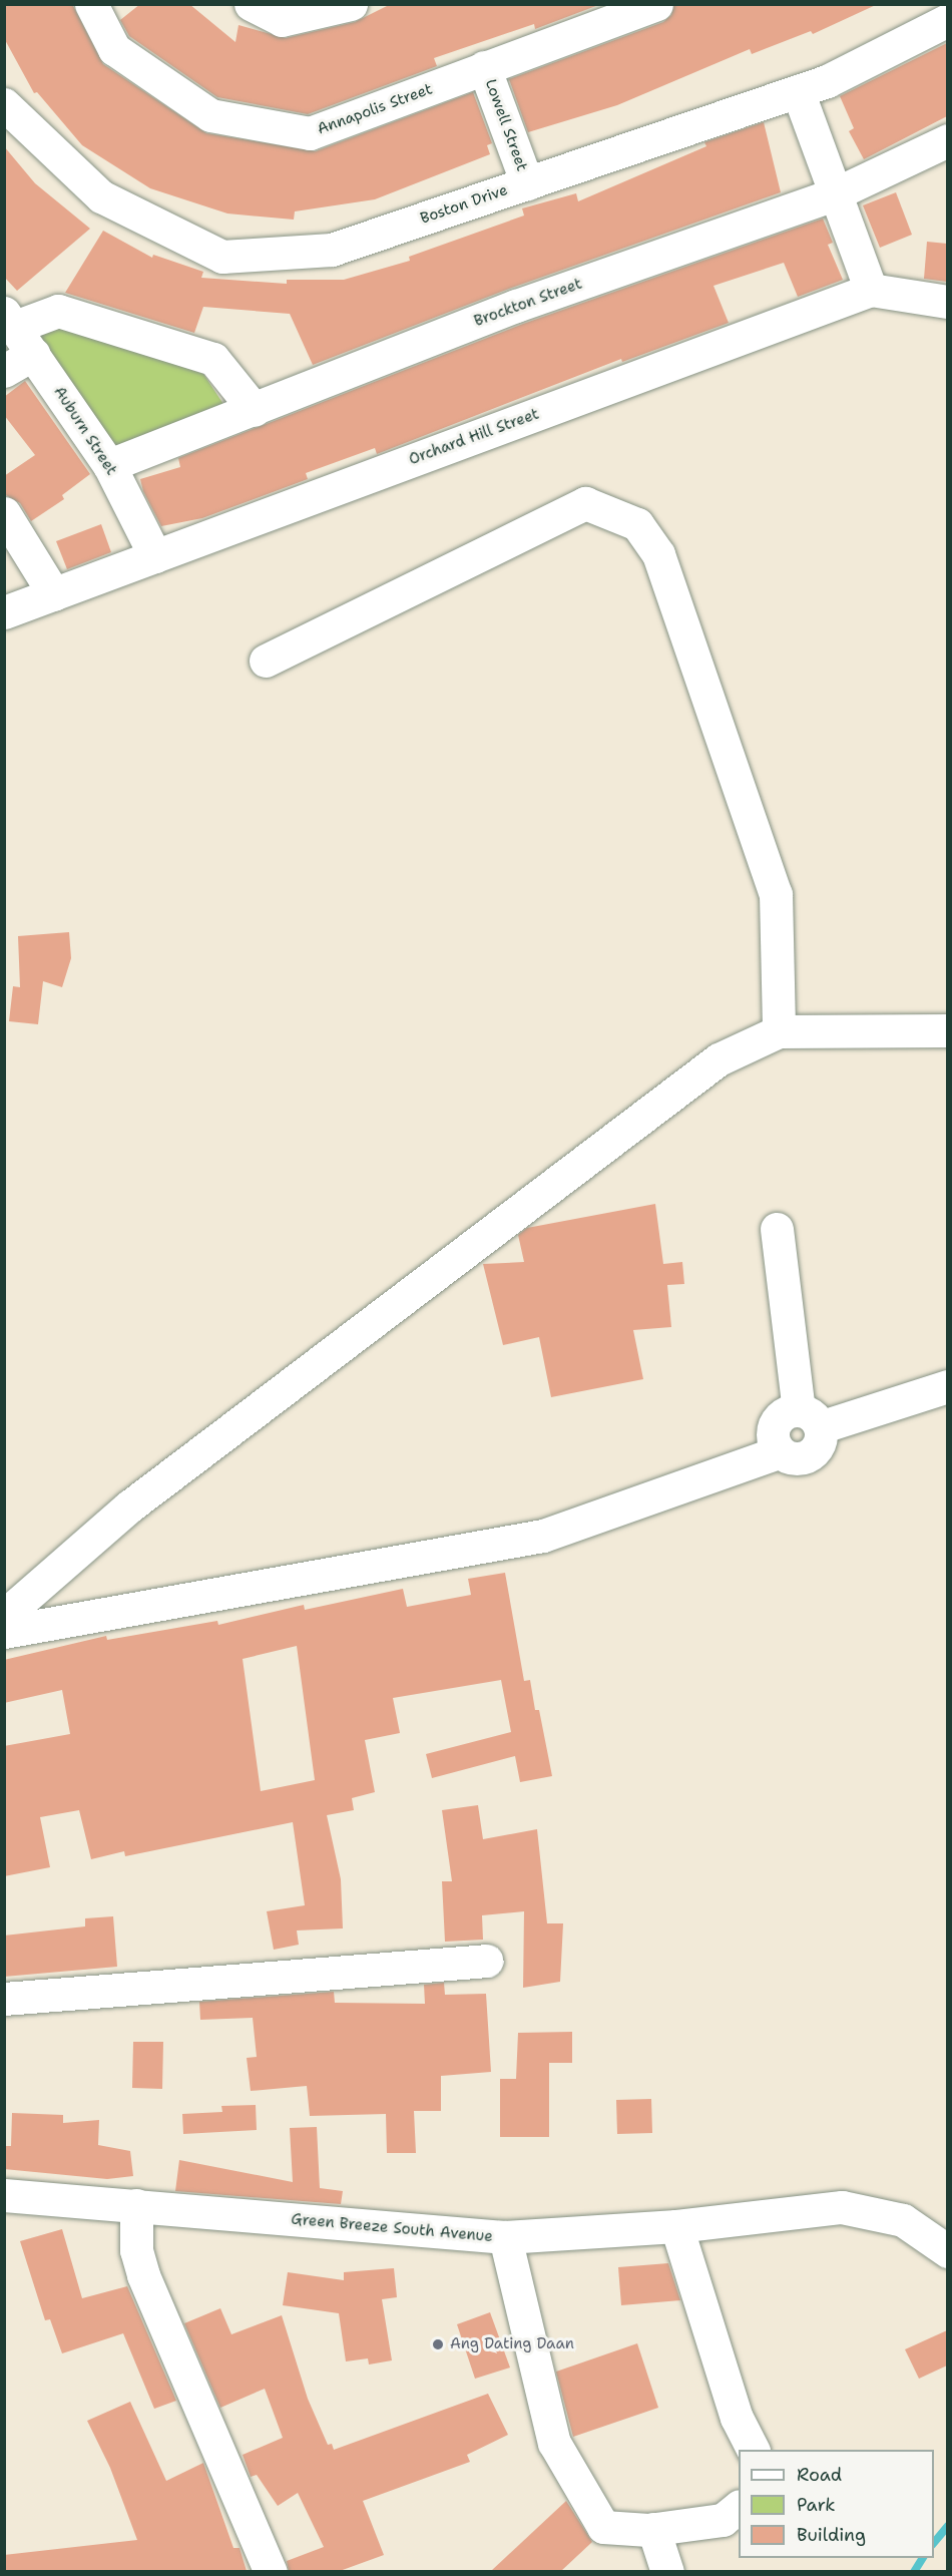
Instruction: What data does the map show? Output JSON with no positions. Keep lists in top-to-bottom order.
{
  "streets": {
    "street": [
      "Annapolis Street",
      "Lowell Street",
      "Boston Drive",
      "Brockton Street",
      "Auburn Street",
      "Orchard Hill Street",
      "Green Breeze South Avenue"
    ]
  },
  "crossings": [
    ["Annapolis Street", "Lowell Street"],
    ["Lowell Street", "Boston Drive"],
    ["Brockton Street", "Auburn Street"],
    ["Auburn Street", "Orchard Hill Street"]
  ],
  "places": ["Ang Dating Daan"],
  "legend": ["Road", "Park", "Building"]
}
